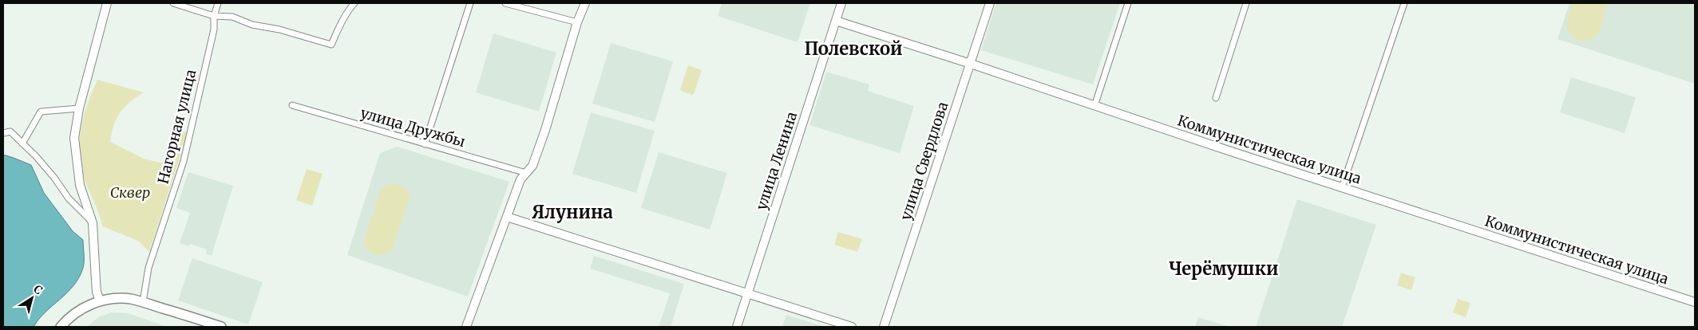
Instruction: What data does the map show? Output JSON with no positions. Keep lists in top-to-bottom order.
{
  "streets": {
    "street": [
      "Нагорная улица",
      "улица Дружбы",
      "Коммунистическая улица",
      "улица Ленина",
      "улица Свердлова"
    ]
  },
  "crossings": [
    ["Коммунистическая улица", "улица Ленина"],
    ["Коммунистическая улица", "улица Свердлова"]
  ],
  "districts": ["Полевской", "Ялунина", "Черёмушки"],
  "parks": ["Сквер"],
  "north": "top right"
}
